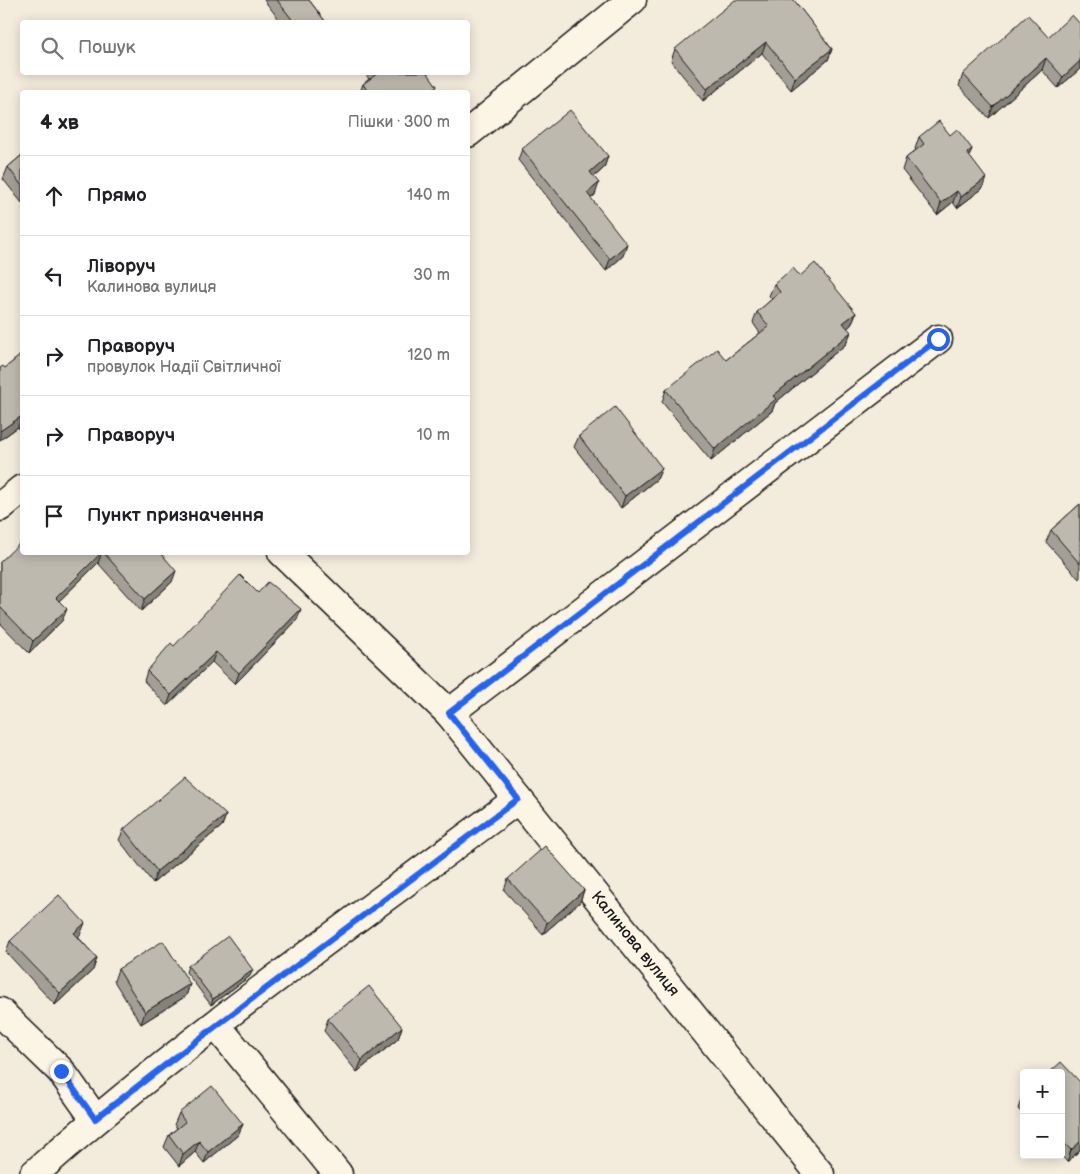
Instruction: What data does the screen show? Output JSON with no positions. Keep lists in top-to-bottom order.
{
  "streets": {
    "street": ["Калинова вулиця"]
  },
  "page": {
    "search": "Пошук",
    "heading": ["4 хв", "Пішки · 300 m"],
    "list": [
      ["Прямо", "140 m"],
      ["Ліворуч", "Калинова вулиця", "30 m"],
      ["Праворуч", "провулок Надії Світличної", "120 m"],
      ["Праворуч", "10 m"],
      "Пункт призначення"
    ],
    "map_buttons": ["+", "−"]
  }
}
